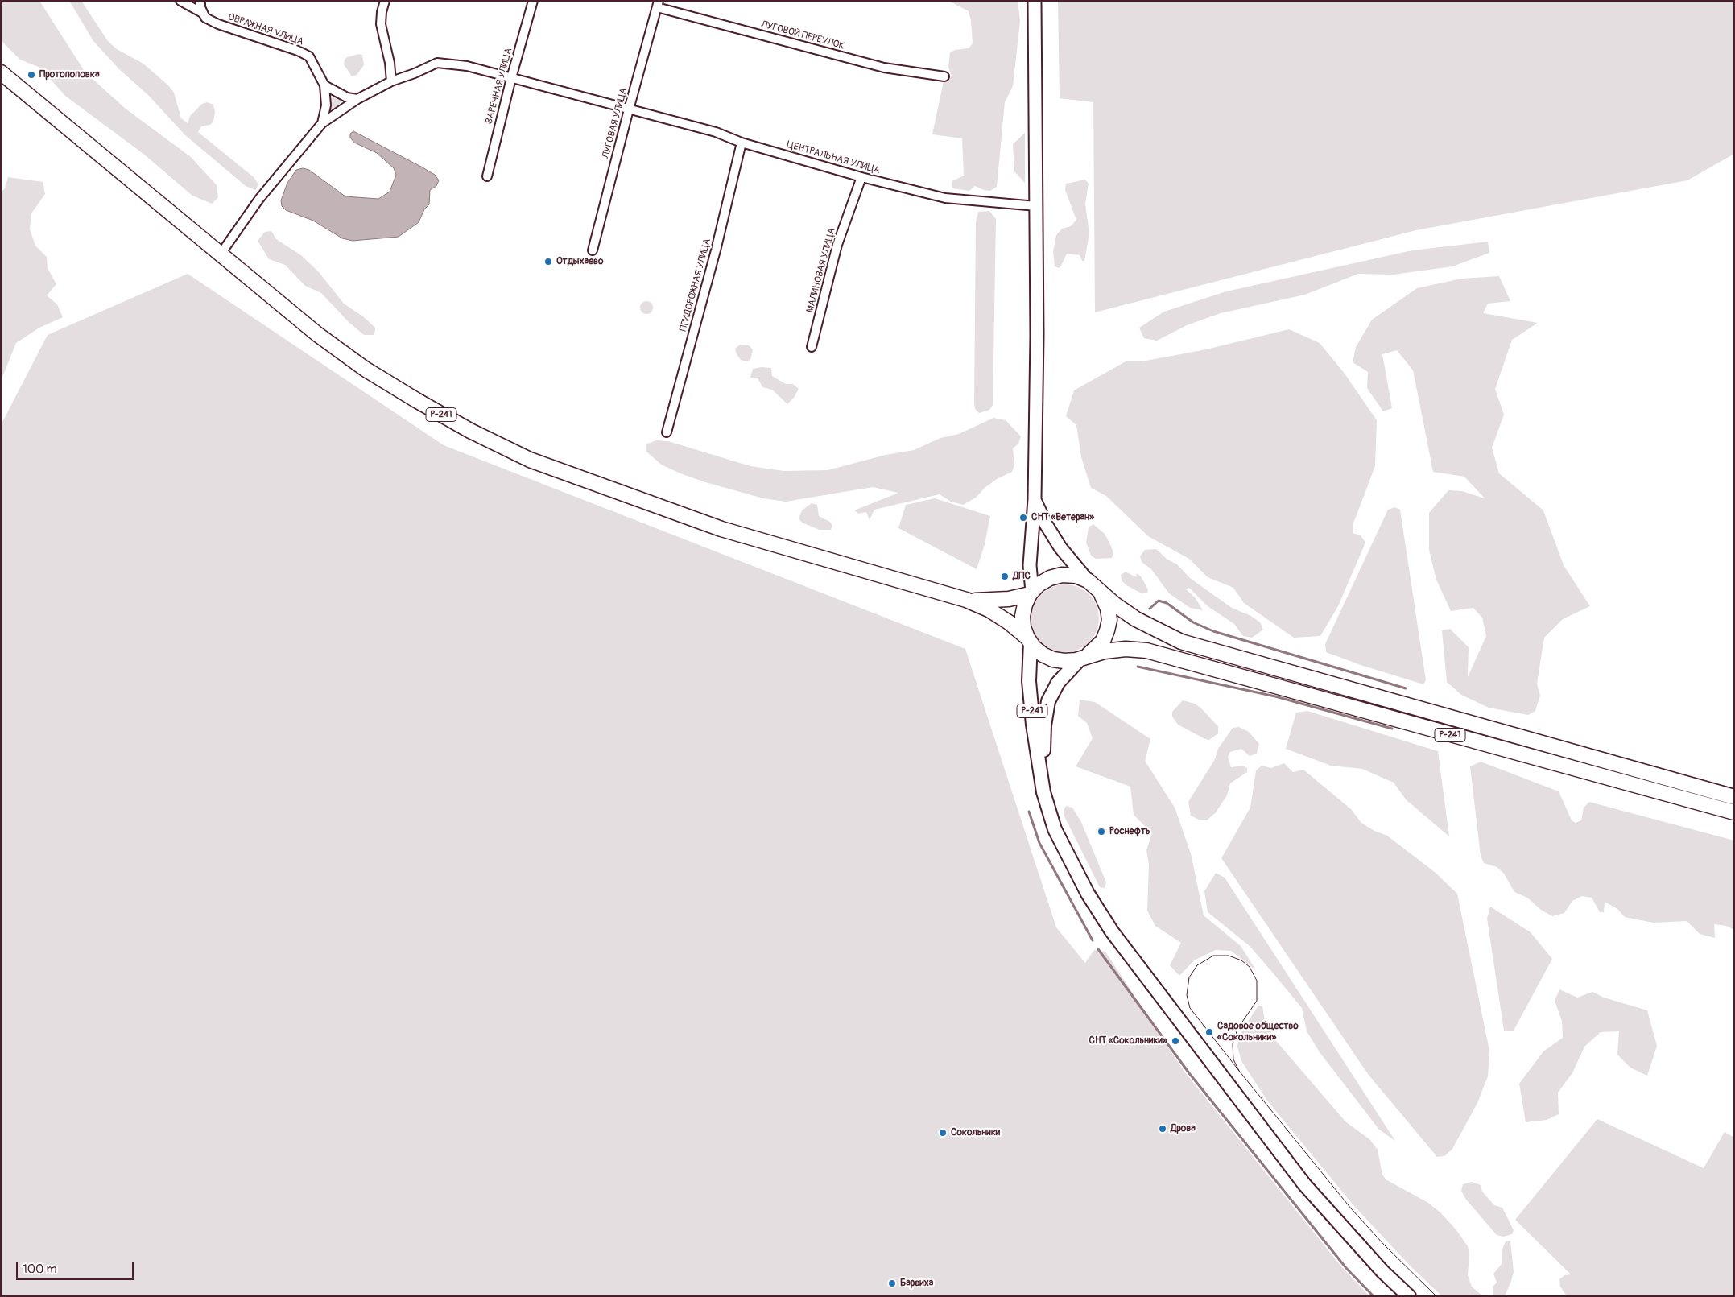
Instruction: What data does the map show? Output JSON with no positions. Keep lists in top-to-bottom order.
{
  "streets": {
    "highway": ["Р-241"],
    "street": [
      "ОВРАЖНАЯ УЛИЦА",
      "ЛУГОВОЙ ПЕРЕУЛОК",
      "ЗАРЕЧНАЯ УЛИЦА",
      "ЛУГОВАЯ УЛИЦА",
      "ЦЕНТРАЛЬНАЯ УЛИЦА",
      "МАЛИНОВАЯ УЛИЦА",
      "ПРИДОРОЖНАЯ УЛИЦА"
    ]
  },
  "crossings": [
    ["ОВРАЖНАЯ УЛИЦА", "ЦЕНТРАЛЬНАЯ УЛИЦА"],
    ["ЛУГОВОЙ ПЕРЕУЛОК", "ЛУГОВАЯ УЛИЦА"],
    ["ЗАРЕЧНАЯ УЛИЦА", "ЦЕНТРАЛЬНАЯ УЛИЦА"],
    ["ЛУГОВАЯ УЛИЦА", "ЦЕНТРАЛЬНАЯ УЛИЦА"],
    ["ЦЕНТРАЛЬНАЯ УЛИЦА", "МАЛИНОВАЯ УЛИЦА"],
    ["ЦЕНТРАЛЬНАЯ УЛИЦА", "ПРИДОРОЖНАЯ УЛИЦА"]
  ],
  "places": [
    "Протопоповка",
    "Отдыхаево",
    "СНТ «Ветеран»",
    "ДПС",
    "Роснефть",
    "Садовое общество «Сокольники»",
    "СНТ «Сокольники»",
    "Дрова",
    "Сокольники",
    "Барвиха"
  ],
  "scale_bar": "100 m"
}
